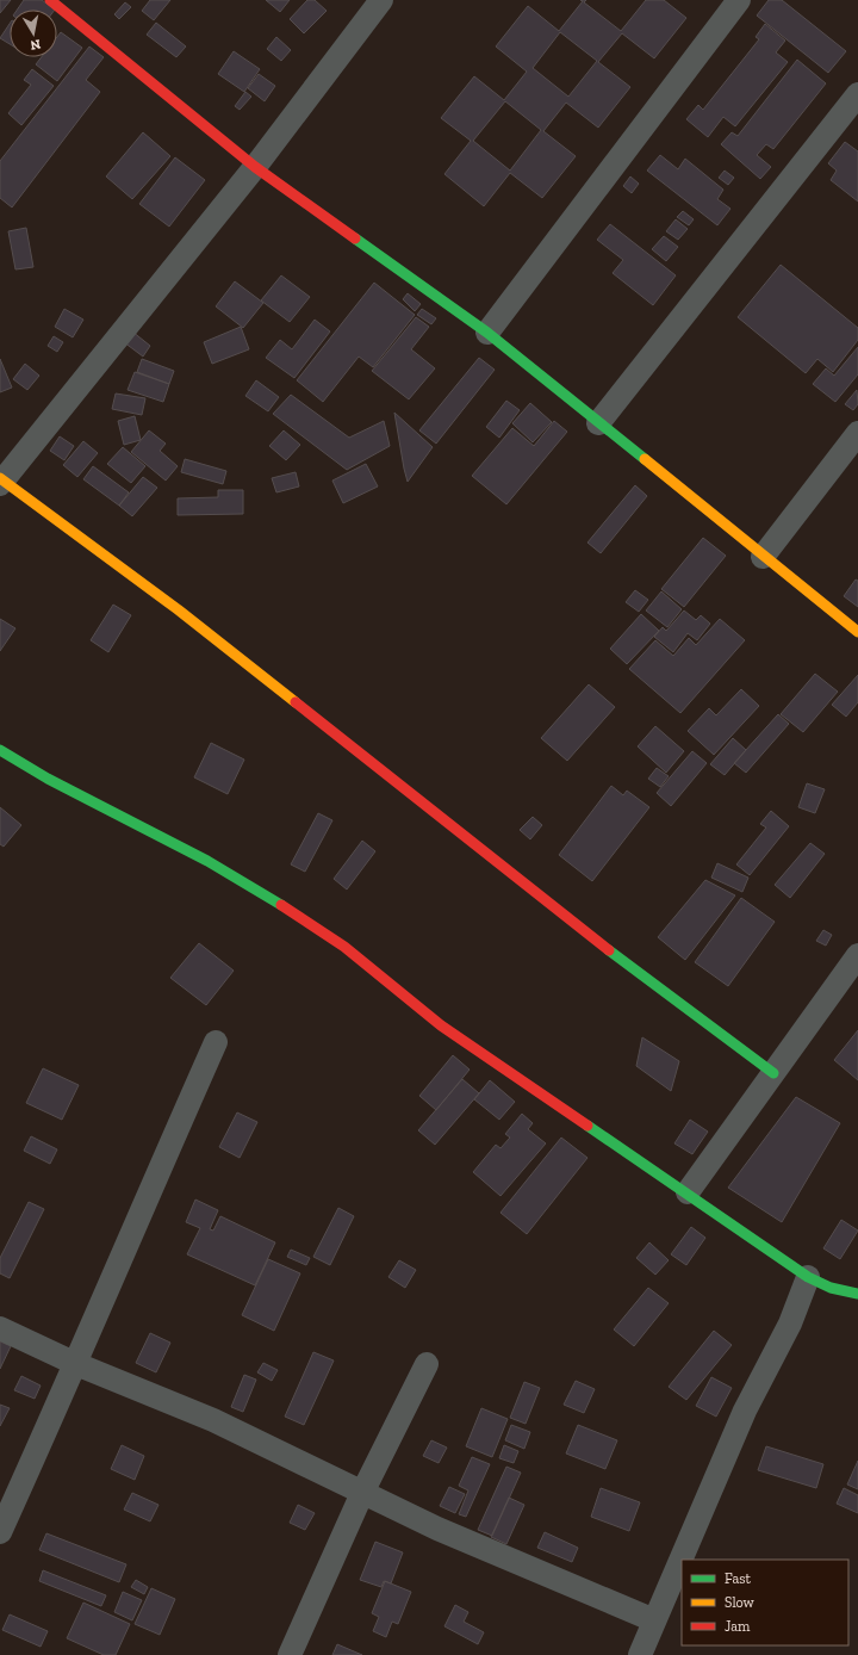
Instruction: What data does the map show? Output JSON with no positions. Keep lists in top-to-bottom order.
{
  "legend": ["Fast", "Slow", "Jam"],
  "north": "bottom"
}
